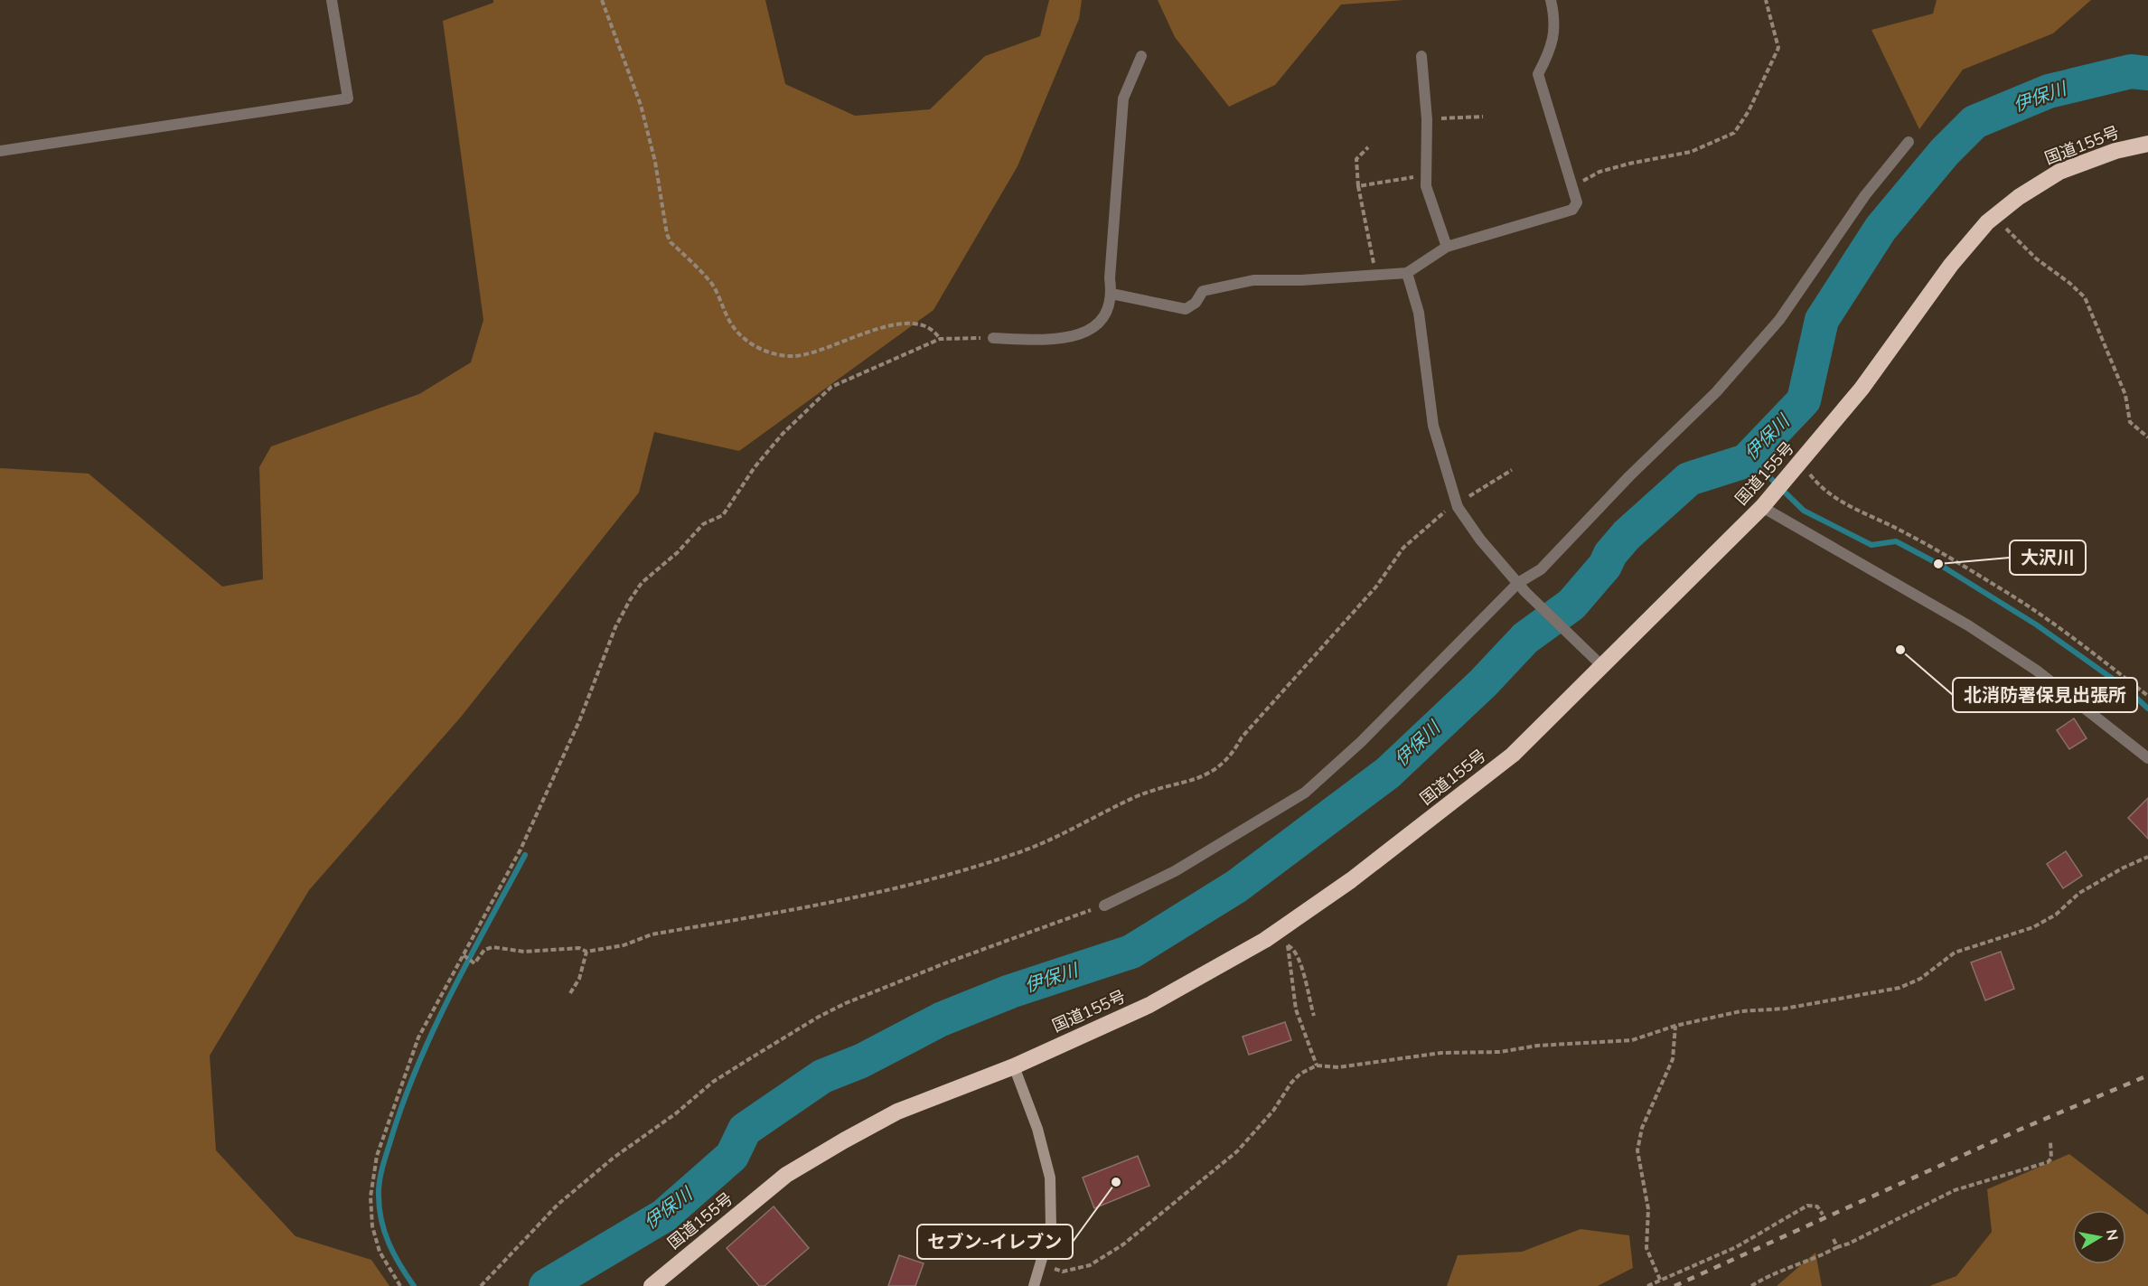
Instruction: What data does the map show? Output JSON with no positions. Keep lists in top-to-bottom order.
{
  "streets": {
    "highway": ["国道155号"]
  },
  "water": ["伊保川"],
  "places": ["大沢川", "北消防署保見出張所", "セブン-イレブン"],
  "north": "right"
}
